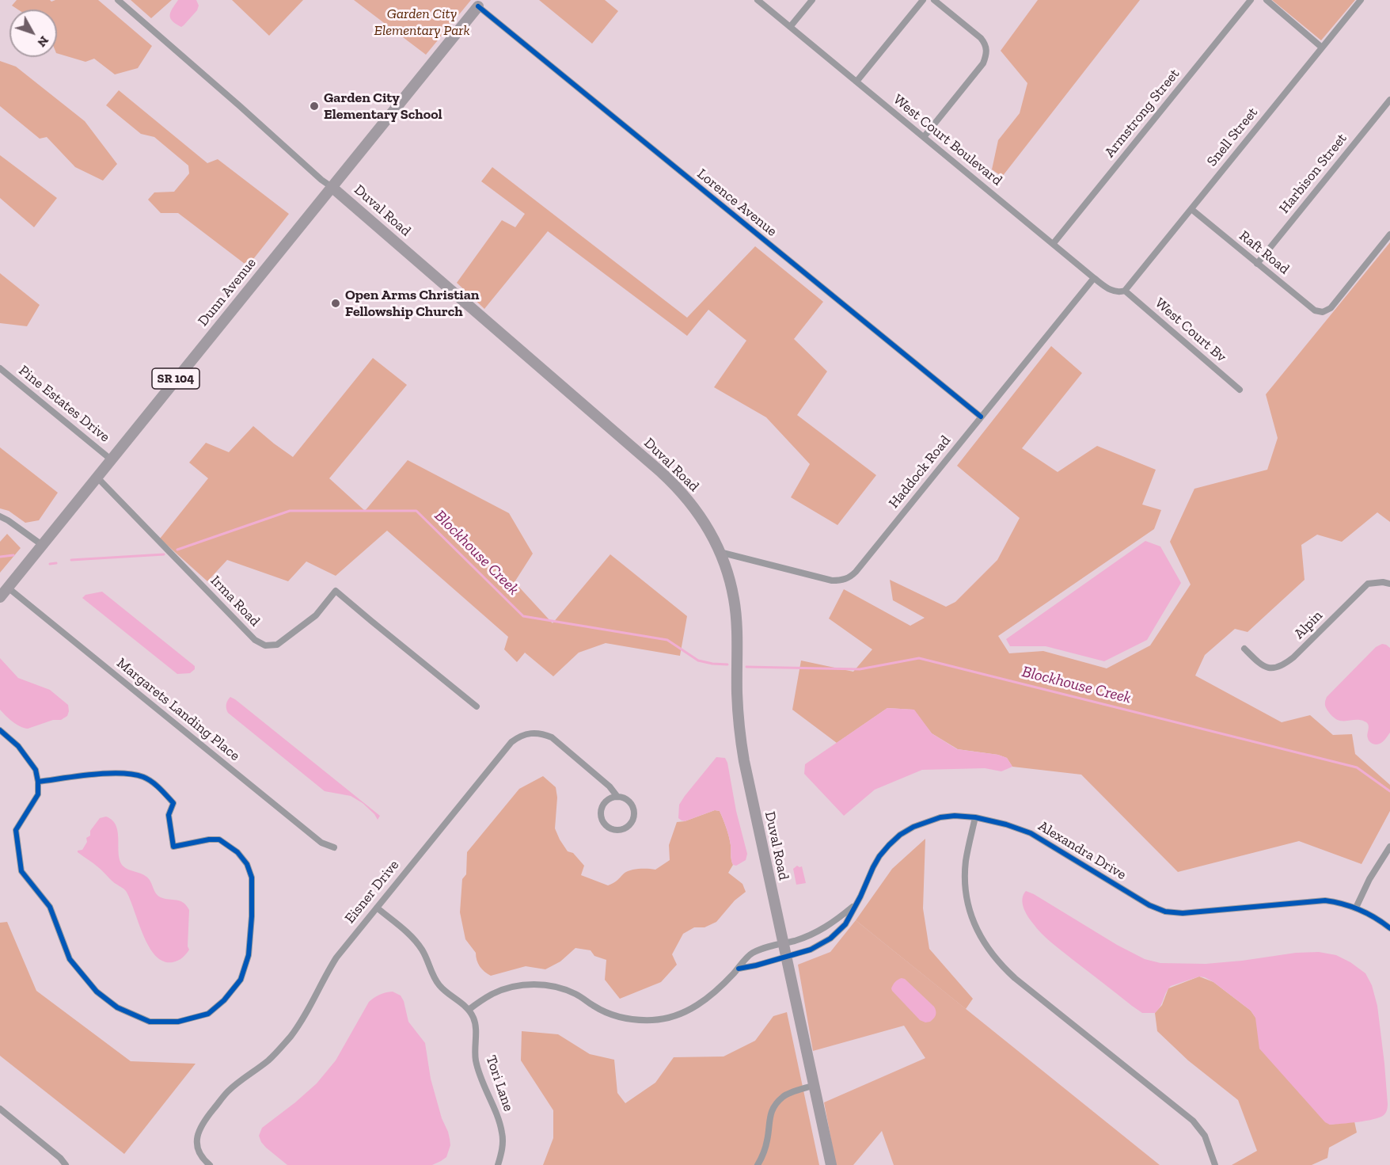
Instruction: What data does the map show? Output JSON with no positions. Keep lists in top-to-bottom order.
{
  "streets": {
    "main road": ["Duval Road", "Dunn Avenue", "SR 104"],
    "street": [
      "Armstrong Street",
      "Snell Street",
      "West Court Boulevard",
      "Harbison Street",
      "Lorence Avenue",
      "Raft Road",
      "West Court Bv",
      "Pine Estates Drive",
      "Haddock Road",
      "Irma Road",
      "Alpin",
      "Margarets Landing Place",
      "Alexandra Drive",
      "Eisner Drive",
      "Tori Lane"
    ]
  },
  "crossings": [
    ["Armstrong Street", "West Court Boulevard"],
    ["Snell Street", "West Court Boulevard"],
    ["Snell Street", "Raft Road"],
    ["Snell Street", "West Court Bv"],
    ["West Court Boulevard", "West Court Bv"],
    ["West Court Boulevard", "Haddock Road"],
    ["Harbison Street", "Raft Road"],
    ["Lorence Avenue", "Dunn Avenue"],
    ["Lorence Avenue", "Haddock Road"],
    ["Duval Road", "Dunn Avenue"],
    ["Duval Road", "Haddock Road"],
    ["Duval Road", "Alexandra Drive"],
    ["Dunn Avenue", "Pine Estates Drive"],
    ["Dunn Avenue", "Irma Road"],
    ["Dunn Avenue", "Margarets Landing Place"],
    ["Alexandra Drive", "Tori Lane"]
  ],
  "water": ["Blockhouse Creek"],
  "parks": ["Garden City Elementary Park"],
  "places": ["Garden City Elementary School", "Open Arms Christian Fellowship Church"],
  "north": "bottom right"
}
